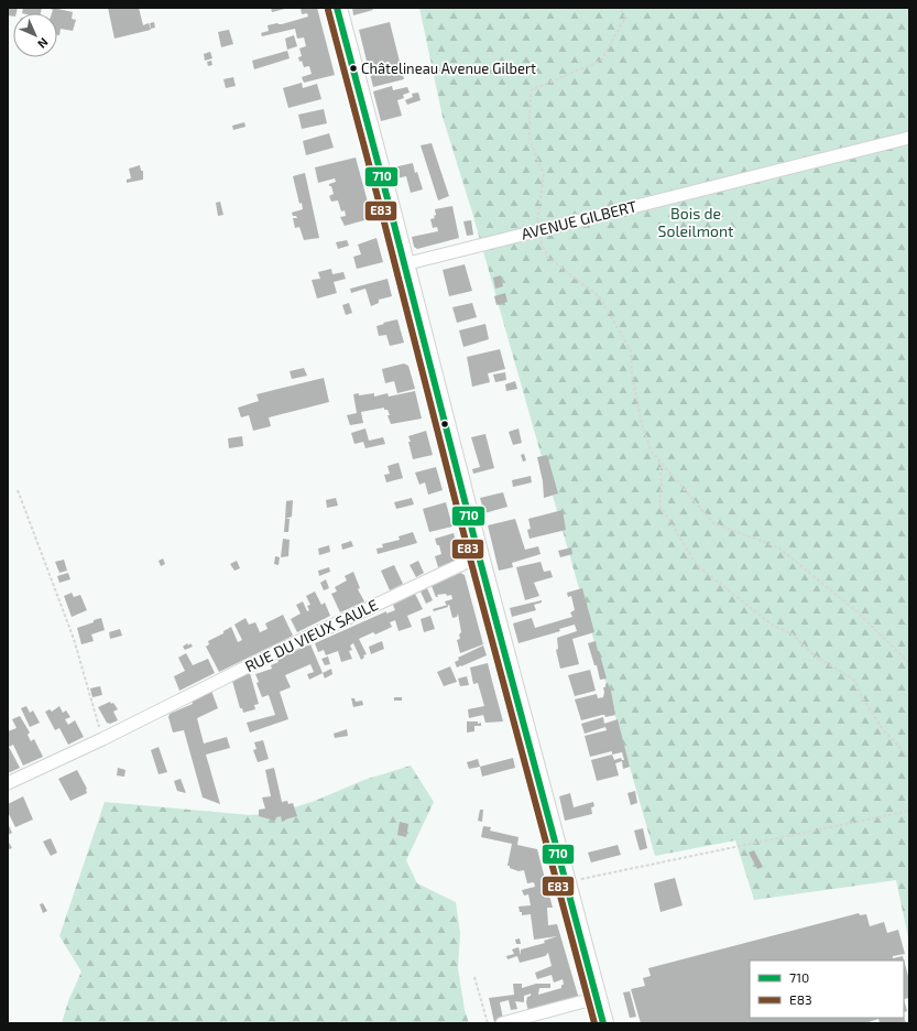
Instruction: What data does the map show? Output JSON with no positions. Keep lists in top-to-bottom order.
{
  "streets": {
    "street": ["AVENUE GILBERT", "RUE DU VIEUX SAULE"]
  },
  "parks": ["Bois de Soleilmont"],
  "places": ["Châtelineau Avenue Gilbert"],
  "lines": ["transit line 710", "transit line E83"],
  "legend": ["710", "E83"],
  "north": "bottom right"
}
